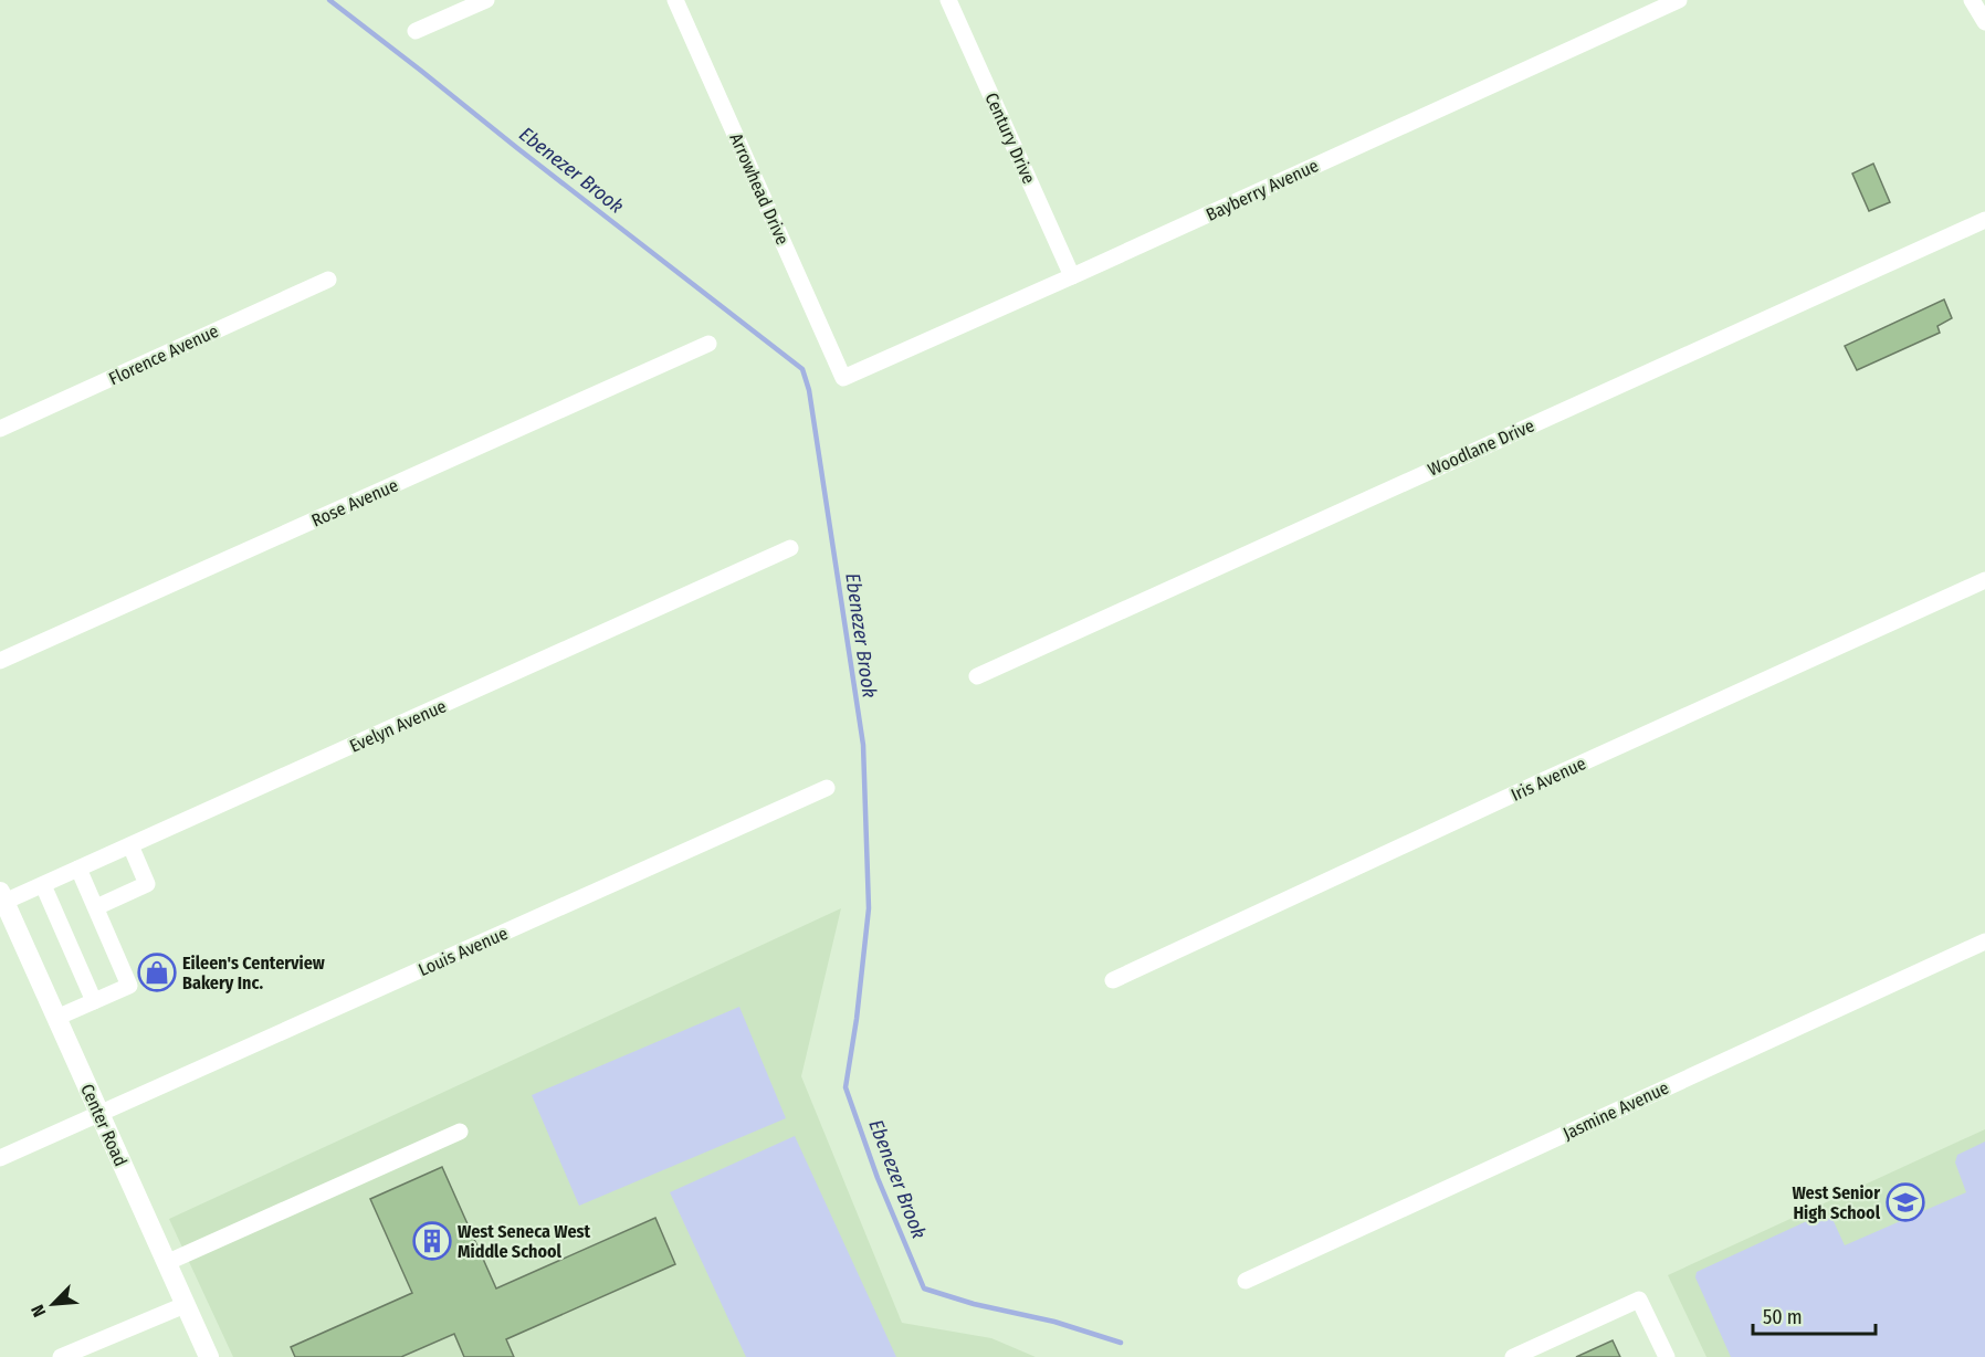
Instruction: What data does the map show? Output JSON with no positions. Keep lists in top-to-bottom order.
{
  "streets": {
    "main road": ["Center Road"],
    "street": [
      "Century Drive",
      "Arrowhead Drive",
      "Bayberry Avenue",
      "Florence Avenue",
      "Woodlane Drive",
      "Rose Avenue",
      "Evelyn Avenue",
      "Iris Avenue",
      "Louis Avenue",
      "Jasmine Avenue"
    ]
  },
  "crossings": [
    ["Century Drive", "Bayberry Avenue"],
    ["Arrowhead Drive", "Bayberry Avenue"],
    ["Evelyn Avenue", "Center Road"],
    ["Louis Avenue", "Center Road"]
  ],
  "water": ["Ebenezer Brook"],
  "places": {
    "shop": ["Eileen's Centerview Bakery Inc."],
    "school or university": ["West Senior High School"],
    "building": ["West Seneca West Middle School"]
  },
  "scale_bar": "50 m",
  "north": "bottom left"
}
